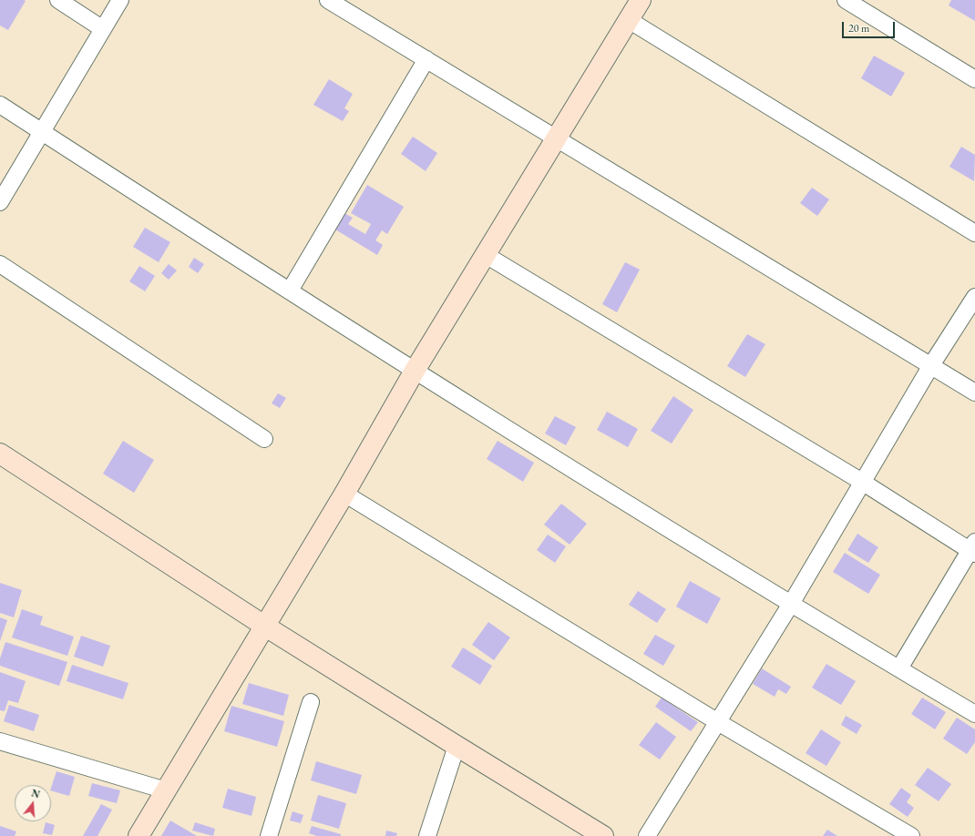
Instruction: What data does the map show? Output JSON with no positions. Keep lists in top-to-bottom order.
{
  "scale_bar": "20 m",
  "north": "top"
}
